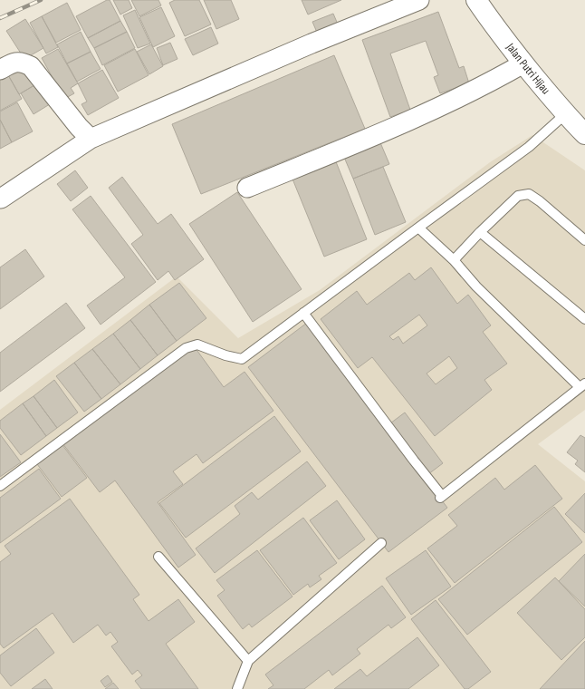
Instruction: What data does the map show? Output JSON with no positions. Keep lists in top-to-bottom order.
{
  "streets": {
    "main road": ["Jalan Putri Hijau"]
  }
}
